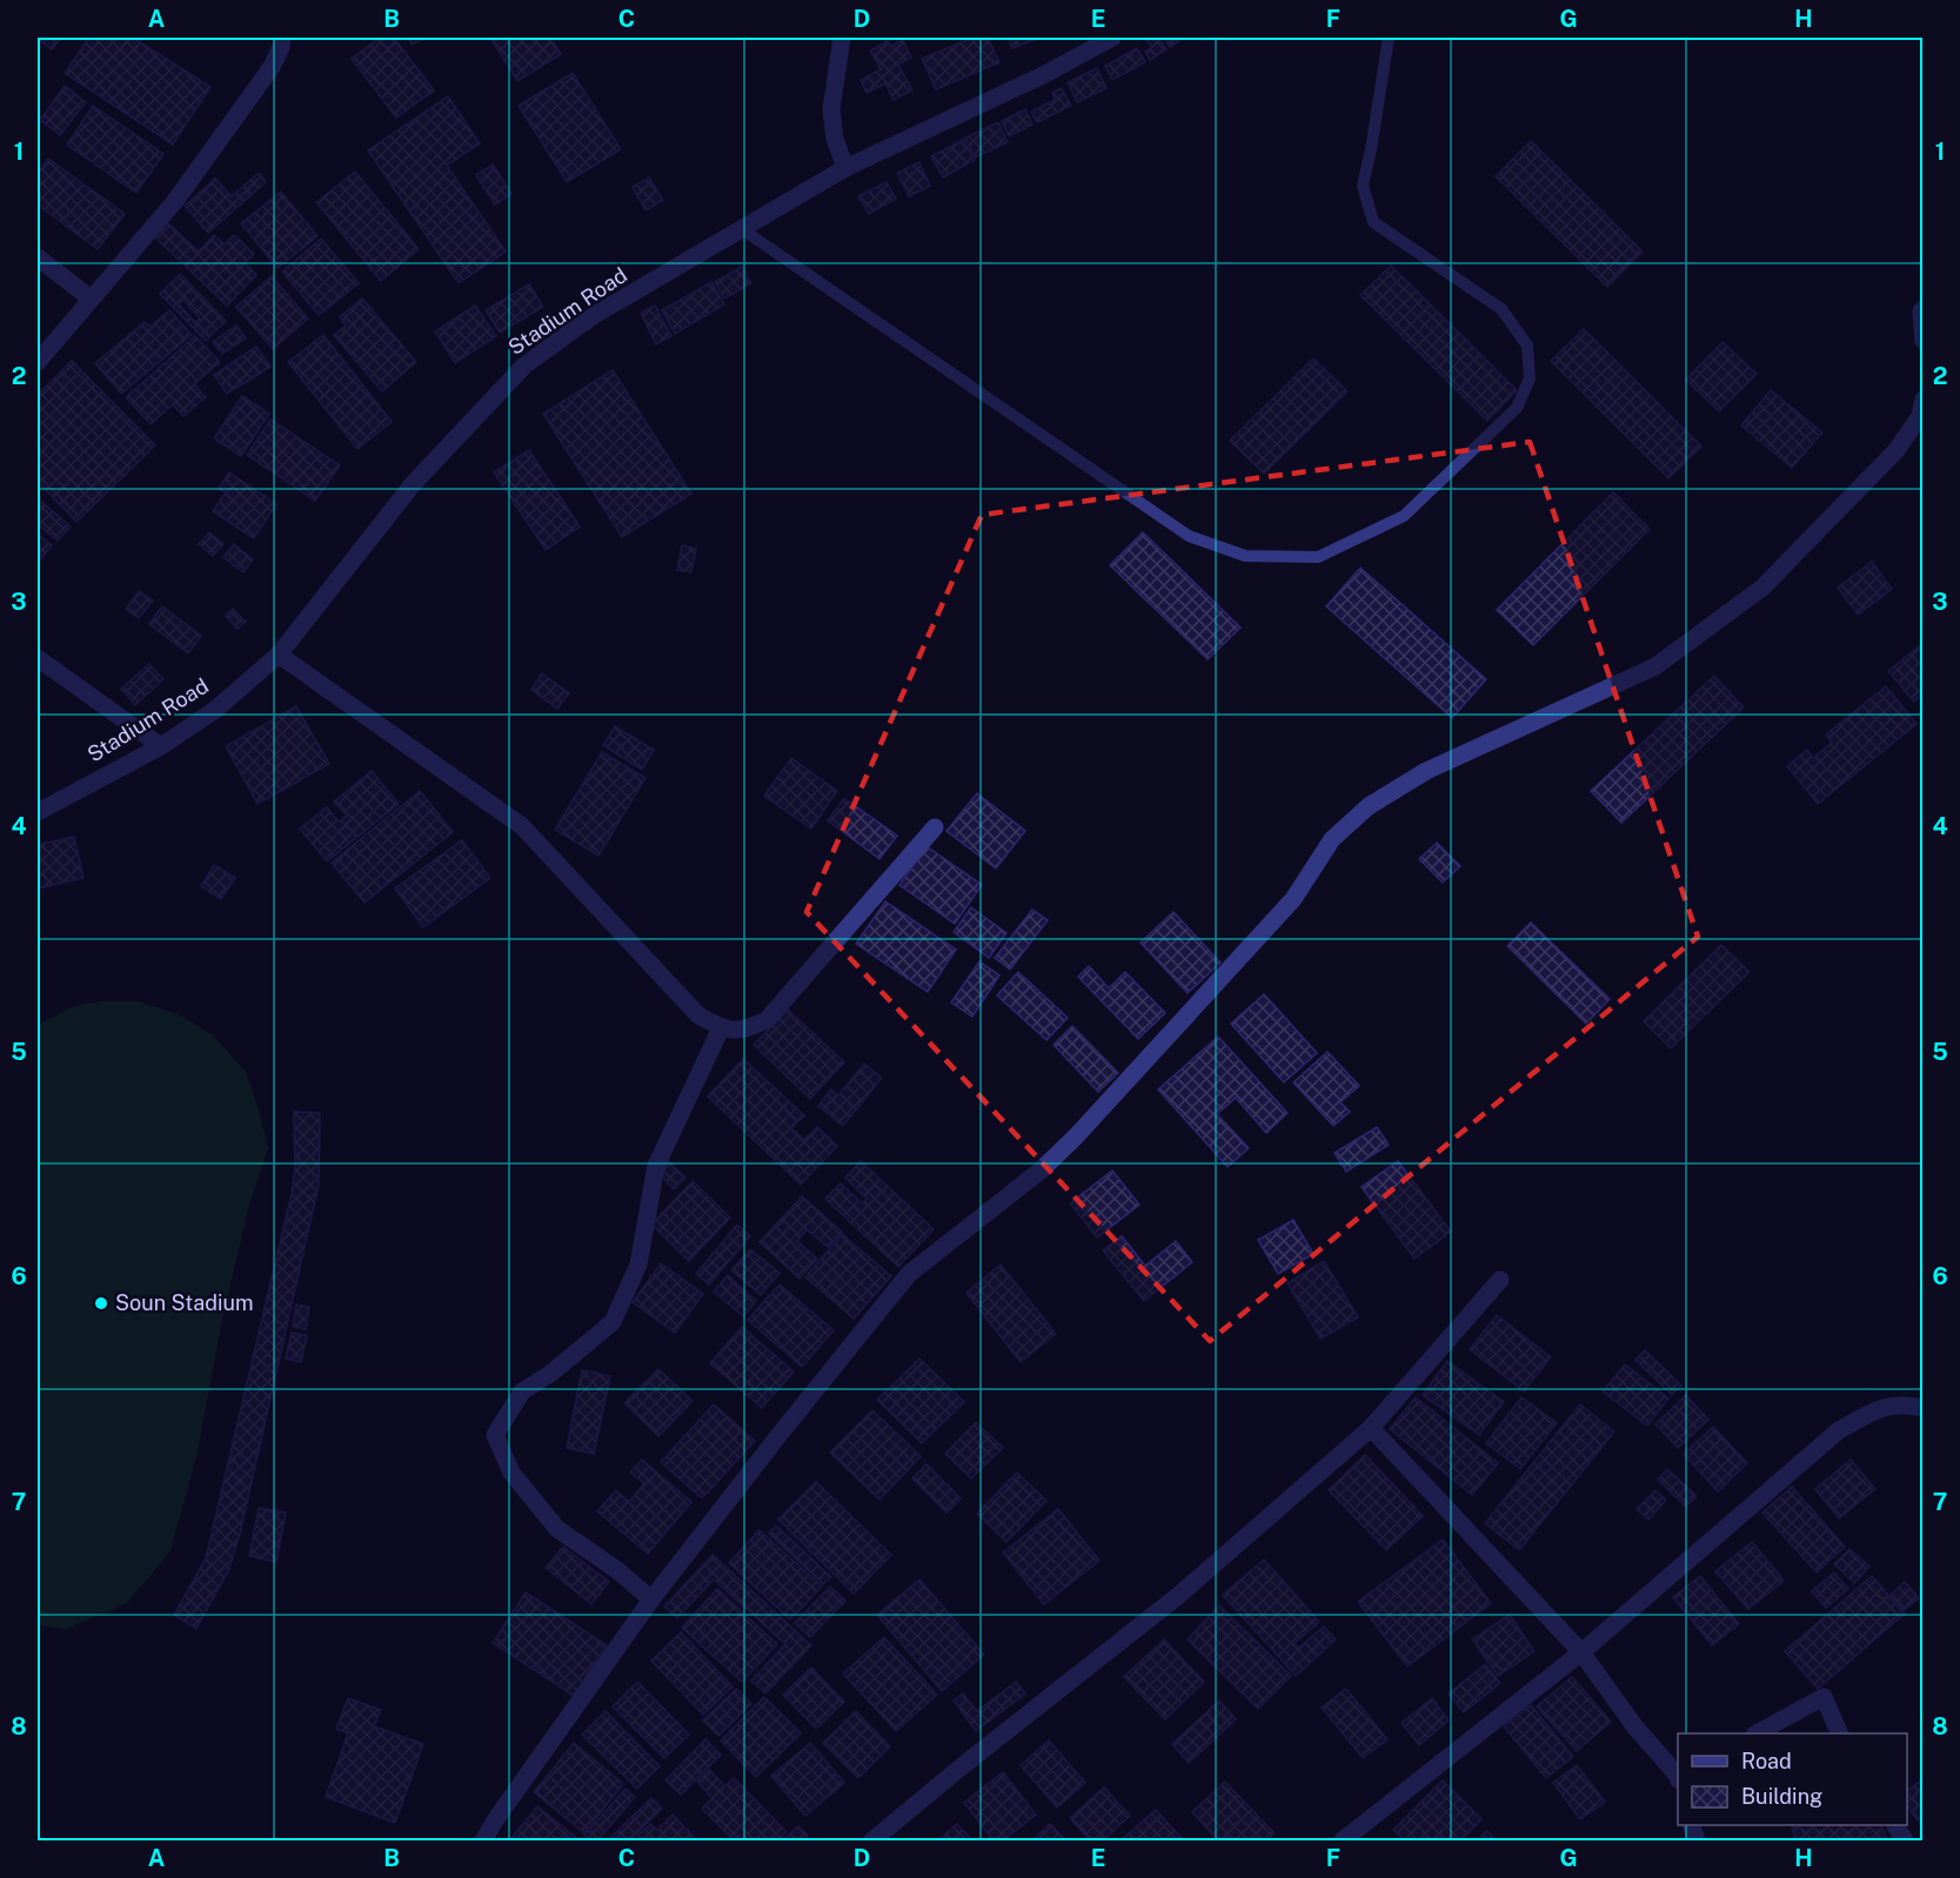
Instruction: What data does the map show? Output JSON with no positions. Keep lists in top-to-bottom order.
{
  "streets": {
    "street": ["Stadium Road"]
  },
  "places": ["Soun Stadium"],
  "legend": ["Road", "Building"],
  "grid": {
    "columns": [
      "A",
      "B",
      "C",
      "D",
      "E",
      "F",
      "G",
      "H"
    ],
    "rows": [
      "1",
      "2",
      "3",
      "4",
      "5",
      "6",
      "7",
      "8"
    ]
  }
}
